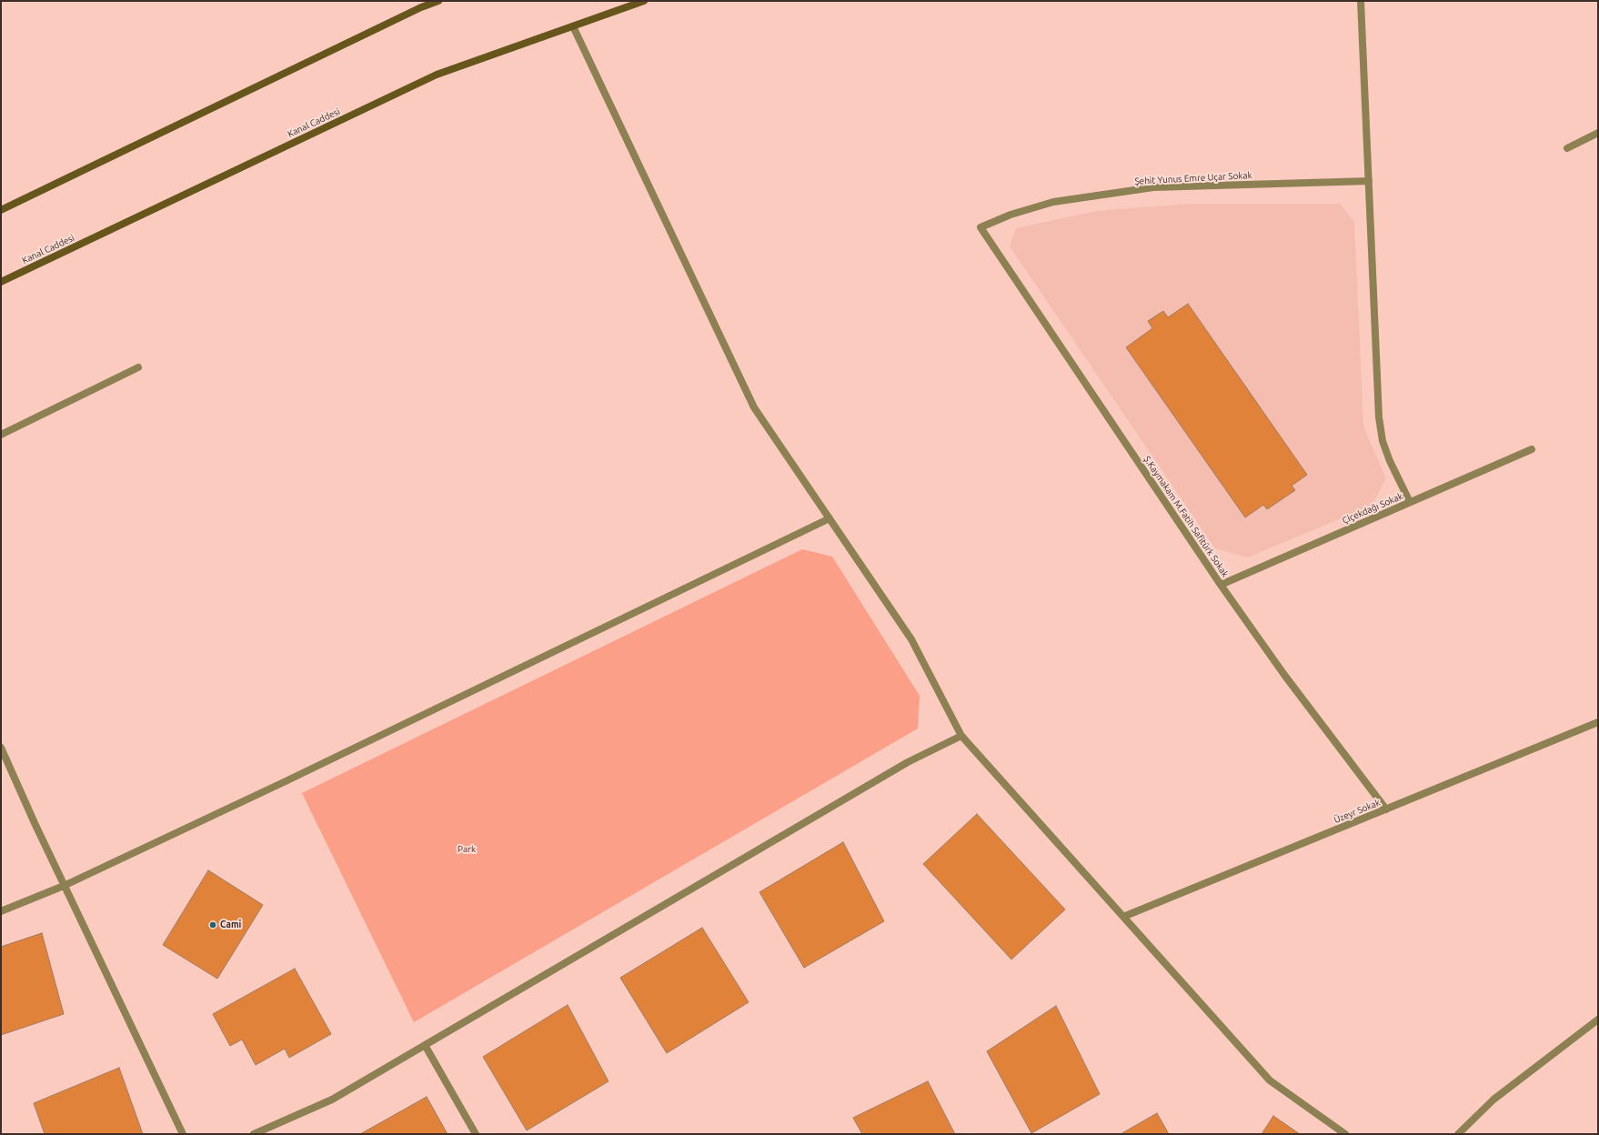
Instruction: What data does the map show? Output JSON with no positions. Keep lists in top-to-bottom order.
{
  "streets": {
    "main road": ["Kanal Caddesi"],
    "street": [
      "Şehit Yunus Emre Uçar Sokak",
      "Çiçekdağı Sokak",
      "Ş.Kaymakam M.Fatih Safitürk Sokak",
      "Üzeyr Sokak"
    ]
  },
  "crossings": [
    ["Şehit Yunus Emre Uçar Sokak", "Ş.Kaymakam M.Fatih Safitürk Sokak"],
    ["Çiçekdağı Sokak", "Ş.Kaymakam M.Fatih Safitürk Sokak"],
    ["Ş.Kaymakam M.Fatih Safitürk Sokak", "Üzeyr Sokak"]
  ],
  "parks": ["Park"],
  "places": ["Cami"]
}
